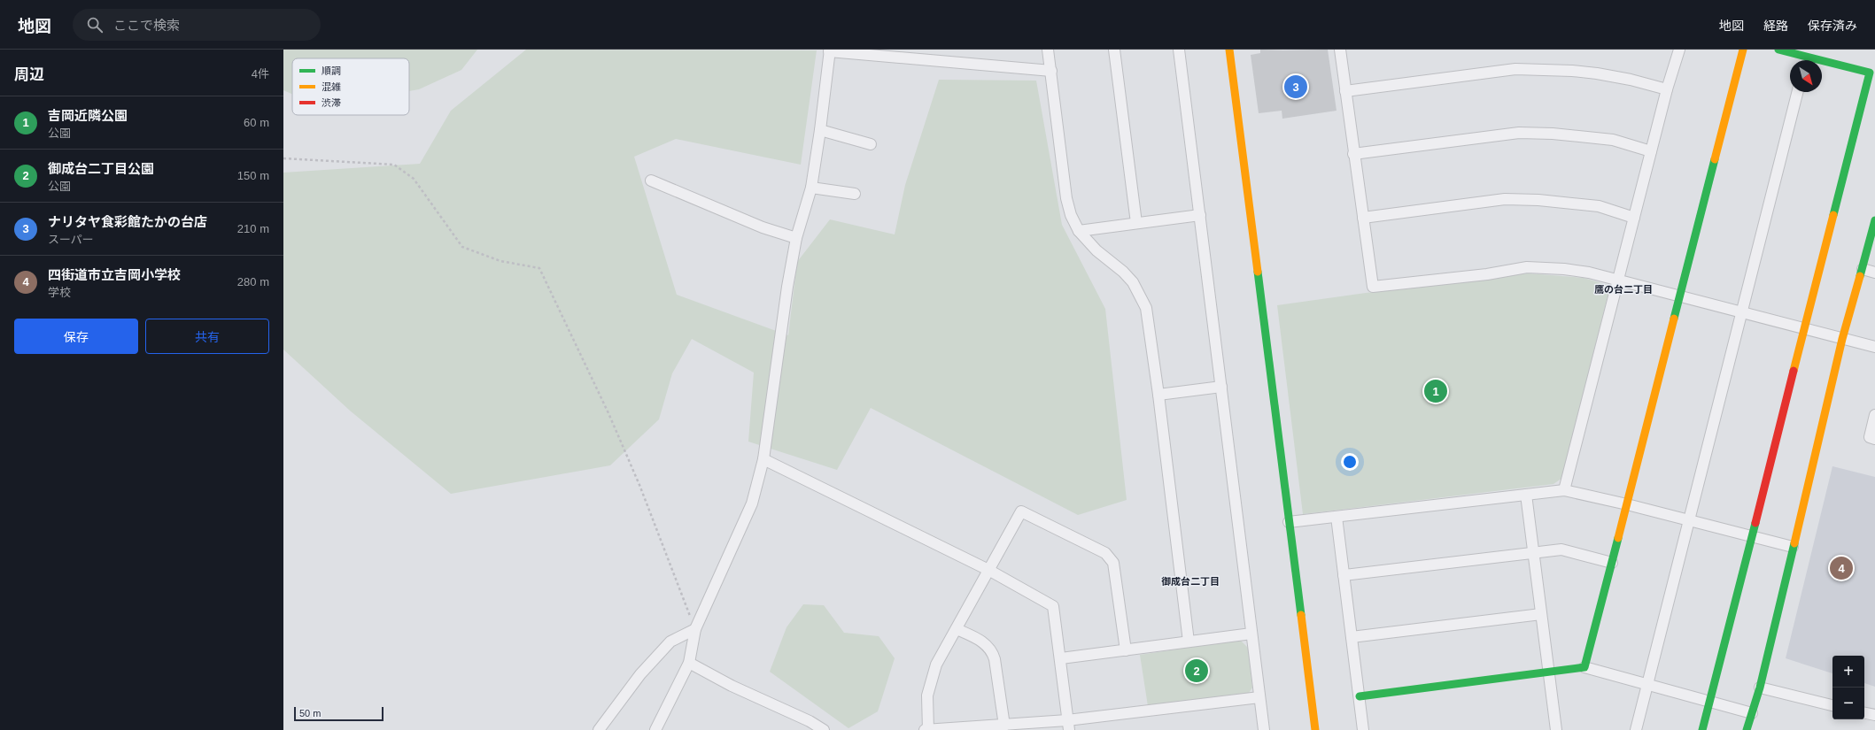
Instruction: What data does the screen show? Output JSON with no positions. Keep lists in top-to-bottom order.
{
  "districts": ["鷹の台二丁目", "御成台二丁目"],
  "legend": ["順調", "混雑", "渋滞"],
  "scale_bar": "50 m",
  "north": "bottom right",
  "page": {
    "header": "地図",
    "search": "ここで検索",
    "nav": ["地図", "経路", "保存済み"],
    "heading": ["周辺", "4件"],
    "pins": [
      "3",
      "1",
      "4",
      "2"
    ],
    "list": [
      {
        "mark": "1",
        "name": "吉岡近隣公園",
        "note": "公園",
        "value": "60 m"
      },
      {
        "mark": "2",
        "name": "御成台二丁目公園",
        "note": "公園",
        "value": "150 m"
      },
      {
        "mark": "3",
        "name": "ナリタヤ食彩館たかの台店",
        "note": "スーパー",
        "value": "210 m"
      },
      {
        "mark": "4",
        "name": "四街道市立吉岡小学校",
        "note": "学校",
        "value": "280 m"
      }
    ],
    "buttons": ["保存", "共有"],
    "map_buttons": ["+", "−"],
    "scale": "50 m"
  }
}
